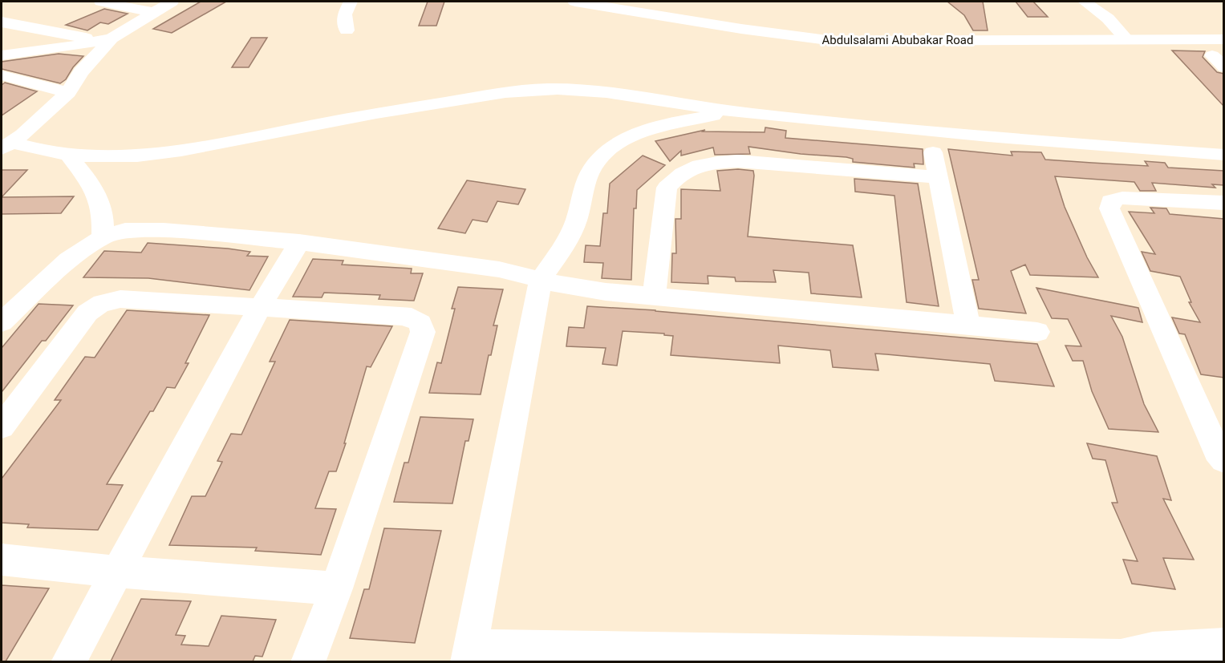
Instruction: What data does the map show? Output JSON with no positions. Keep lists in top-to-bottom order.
{
  "streets": {
    "main road": ["Abdulsalami Abubakar Road"]
  }
}
